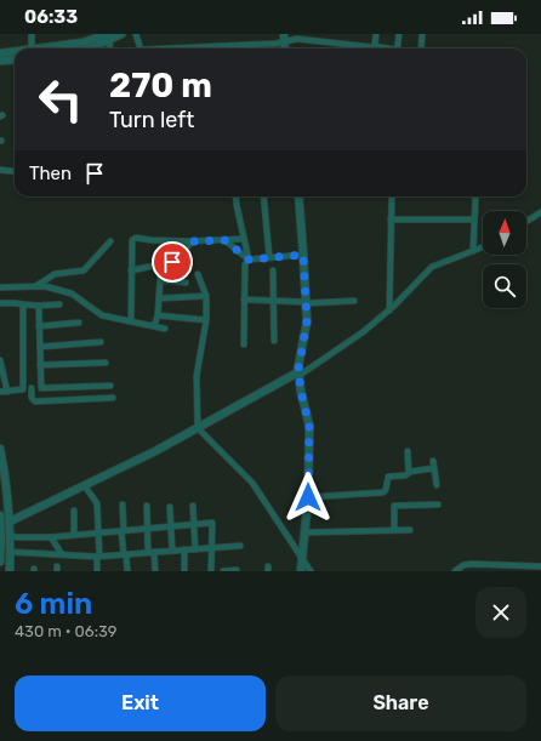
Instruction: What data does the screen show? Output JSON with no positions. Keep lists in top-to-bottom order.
{
  "north": "top",
  "page": {
    "status": "06:33",
    "turn": ["270 m", "Turn left"],
    "then": "Then",
    "heading": ["6 min", "430 m · 06:39"],
    "buttons": ["Exit", "Share"]
  }
}
